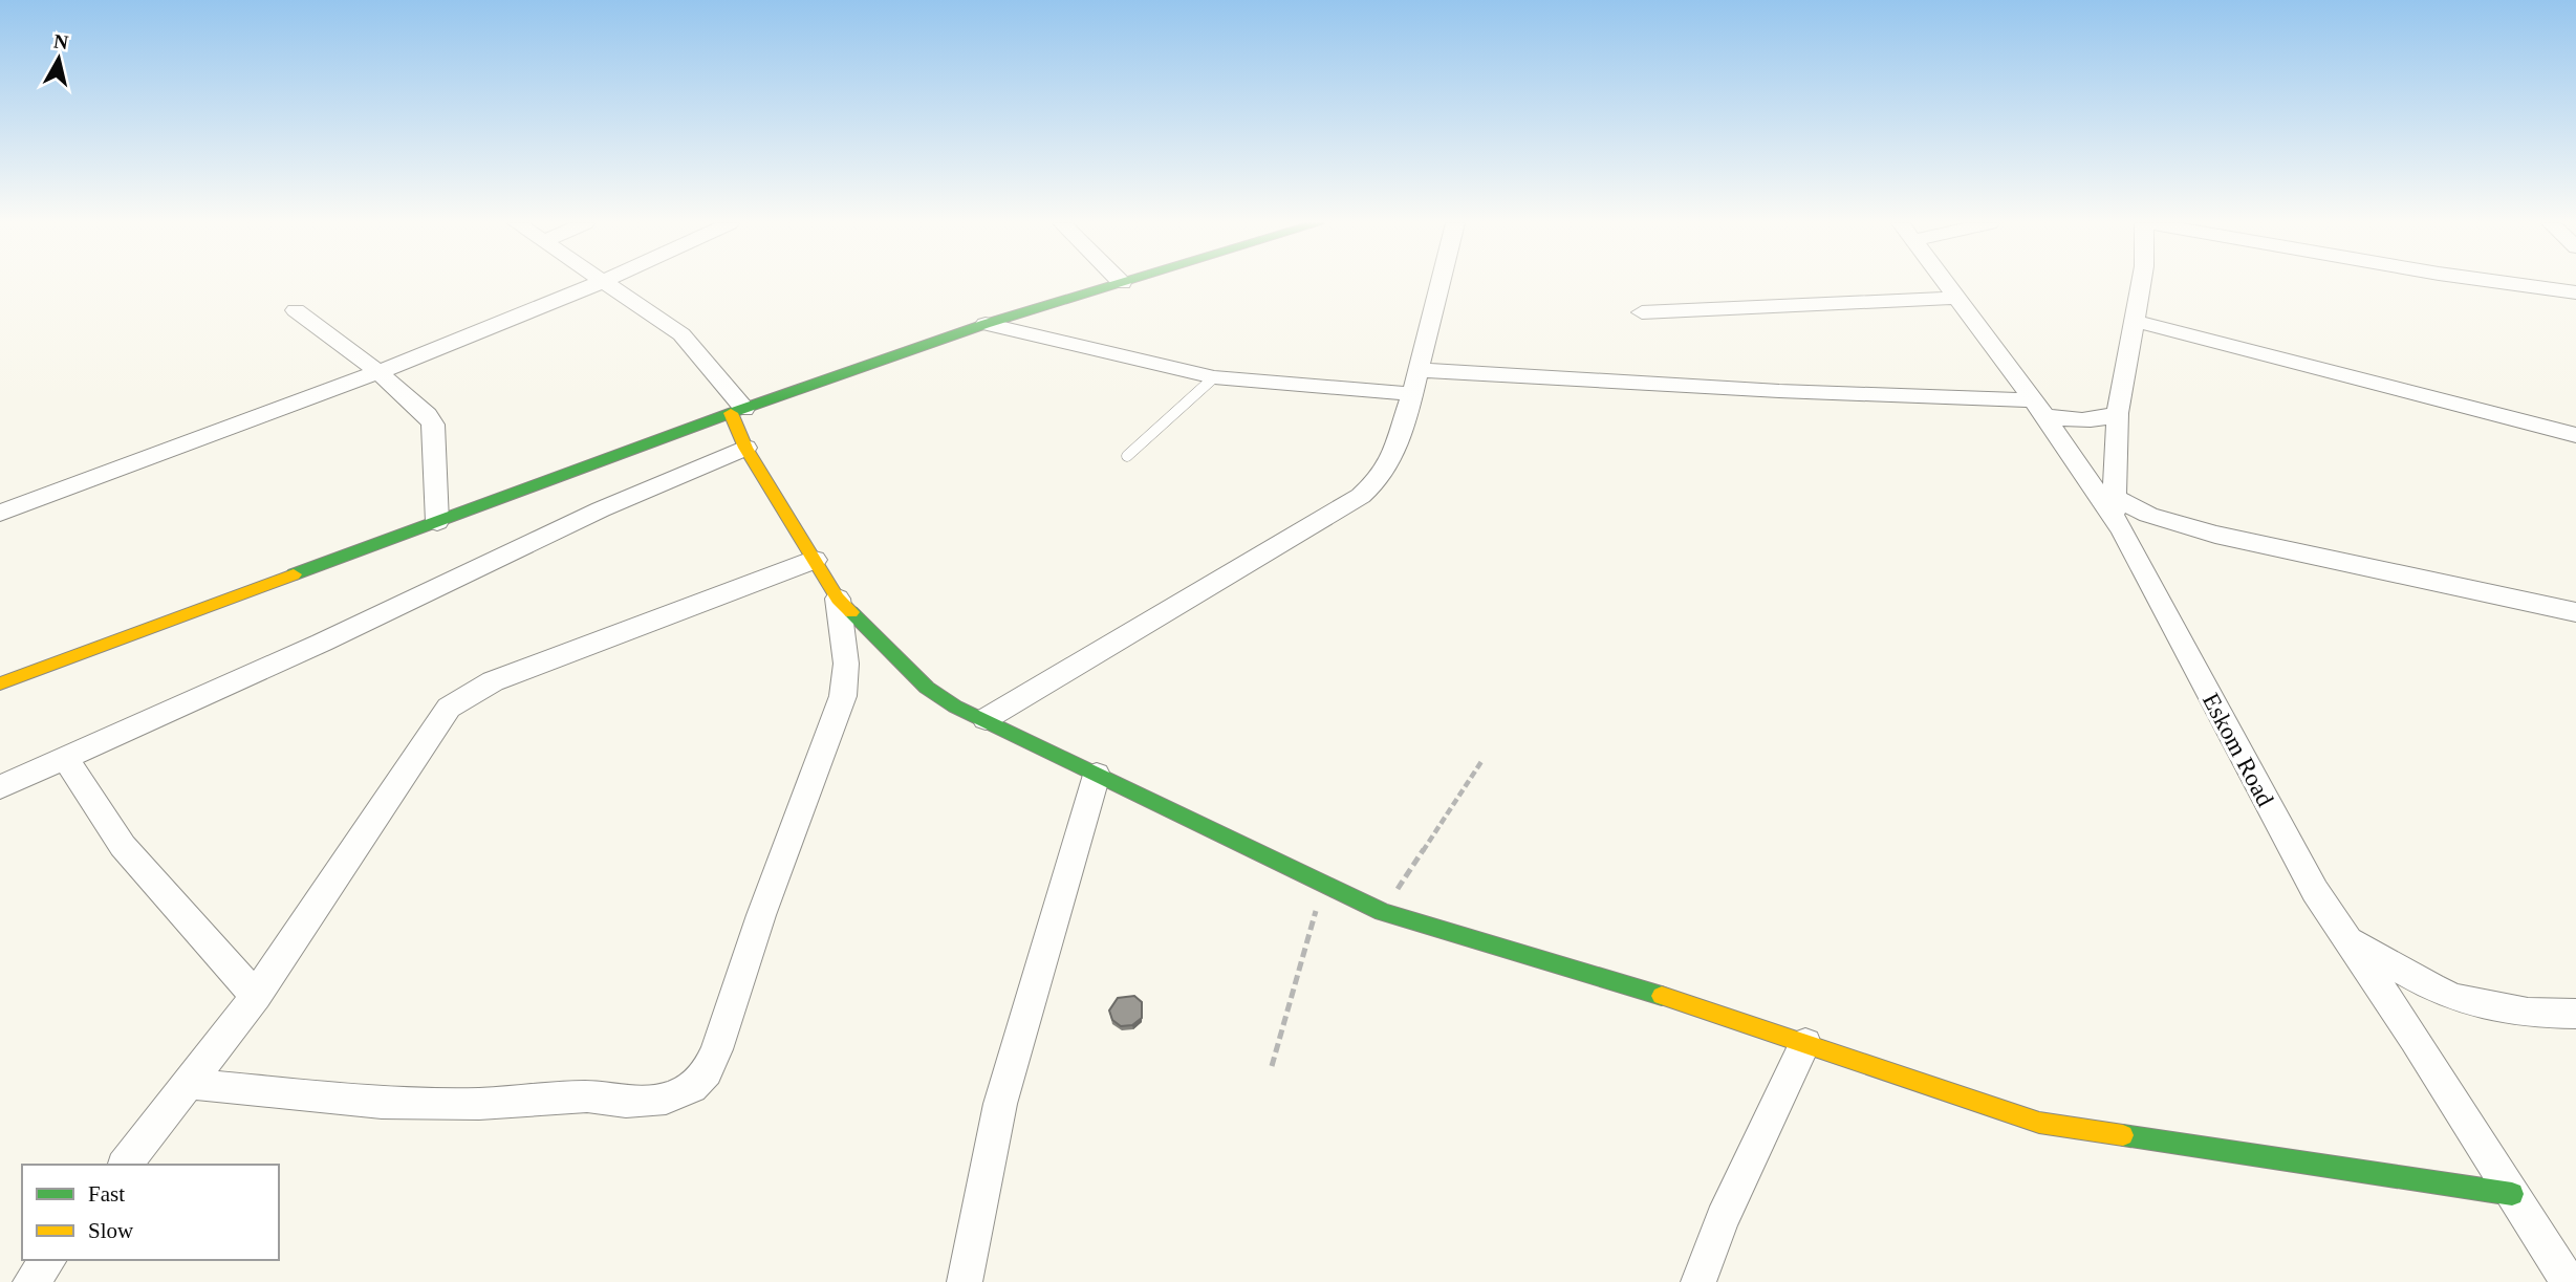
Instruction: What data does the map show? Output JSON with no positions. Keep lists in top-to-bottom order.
{
  "streets": {
    "street": ["Eskom Road"]
  },
  "legend": ["Fast", "Slow"],
  "north": "top"
}
